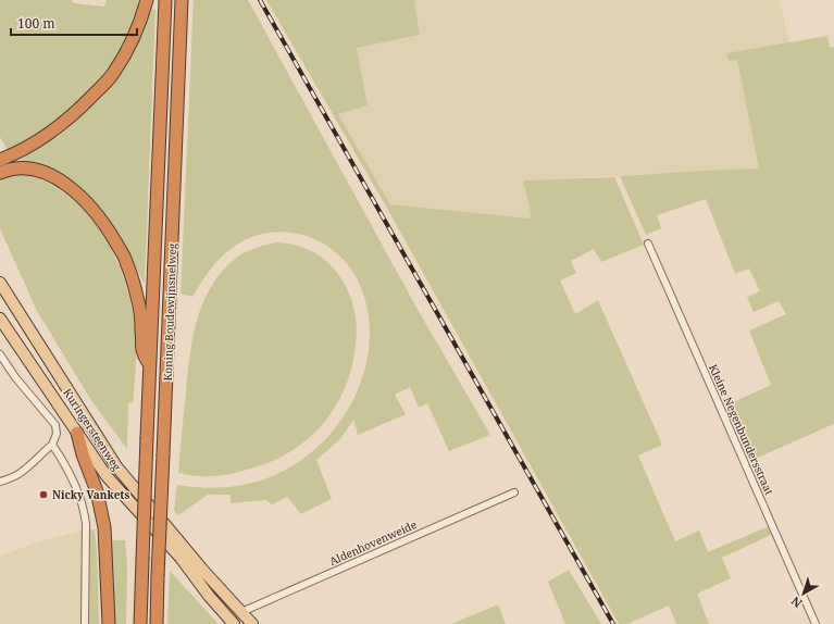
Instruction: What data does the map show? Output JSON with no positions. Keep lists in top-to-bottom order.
{
  "streets": {
    "highway": ["Koning Boudewijnsnelweg"],
    "main road": ["Kuringersteenweg"],
    "street": ["Kleine Negenbundersstraat", "Aldenhovenweide"]
  },
  "crossings": [
    ["Kuringersteenweg", "Aldenhovenweide"]
  ],
  "places": ["Nicky Vankets"],
  "scale_bar": "100 m",
  "north": "bottom left"
}
